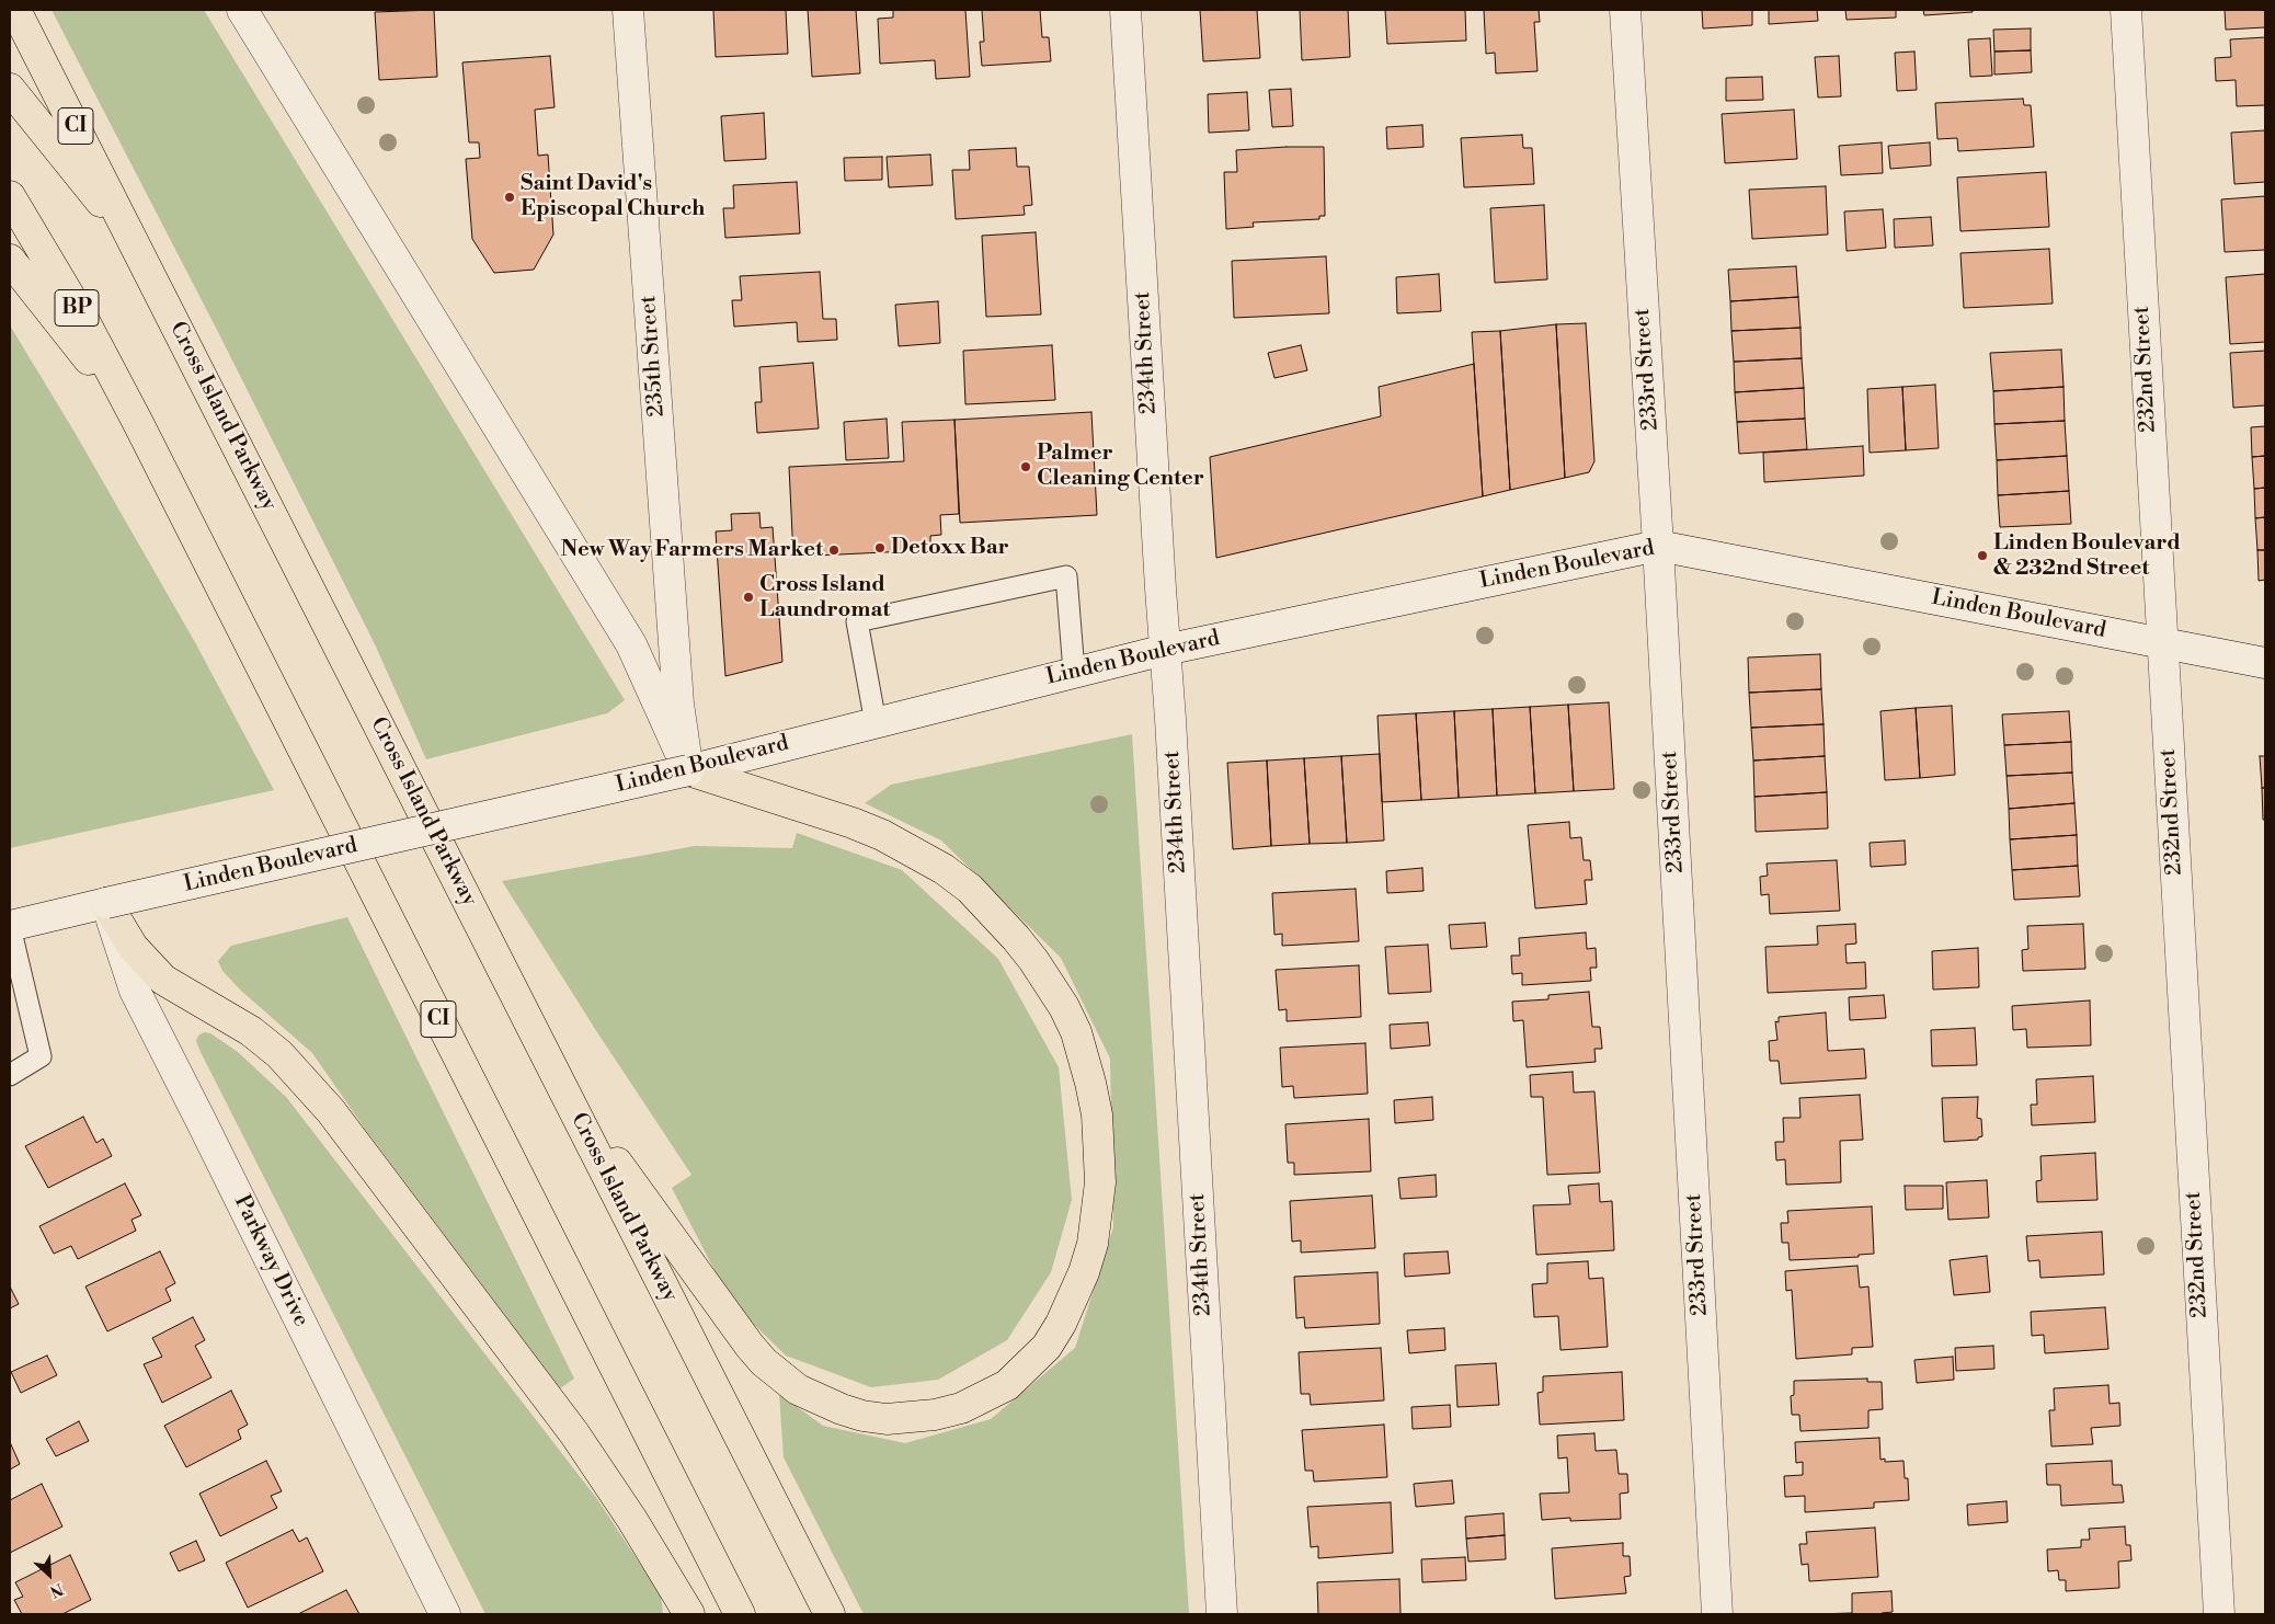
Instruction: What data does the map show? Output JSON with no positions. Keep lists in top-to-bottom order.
{
  "streets": {
    "highway": ["CI", "BP", "Cross Island Parkway"],
    "street": [
      "234th Street",
      "235th Street",
      "233rd Street",
      "232nd Street",
      "Linden Boulevard",
      "Parkway Drive"
    ]
  },
  "crossings": [
    ["CI", "BP"],
    ["234th Street", "Linden Boulevard"],
    ["235th Street", "Linden Boulevard"],
    ["233rd Street", "Linden Boulevard"],
    ["232nd Street", "Linden Boulevard"],
    ["Linden Boulevard", "Parkway Drive"]
  ],
  "places": [
    "Saint David's Episcopal Church",
    "Palmer Cleaning Center",
    "Detoxx Bar",
    "New Way Farmers Market",
    "Linden Boulevard & 232nd Street",
    "Cross Island Laundromat"
  ],
  "north": "bottom right"
}
